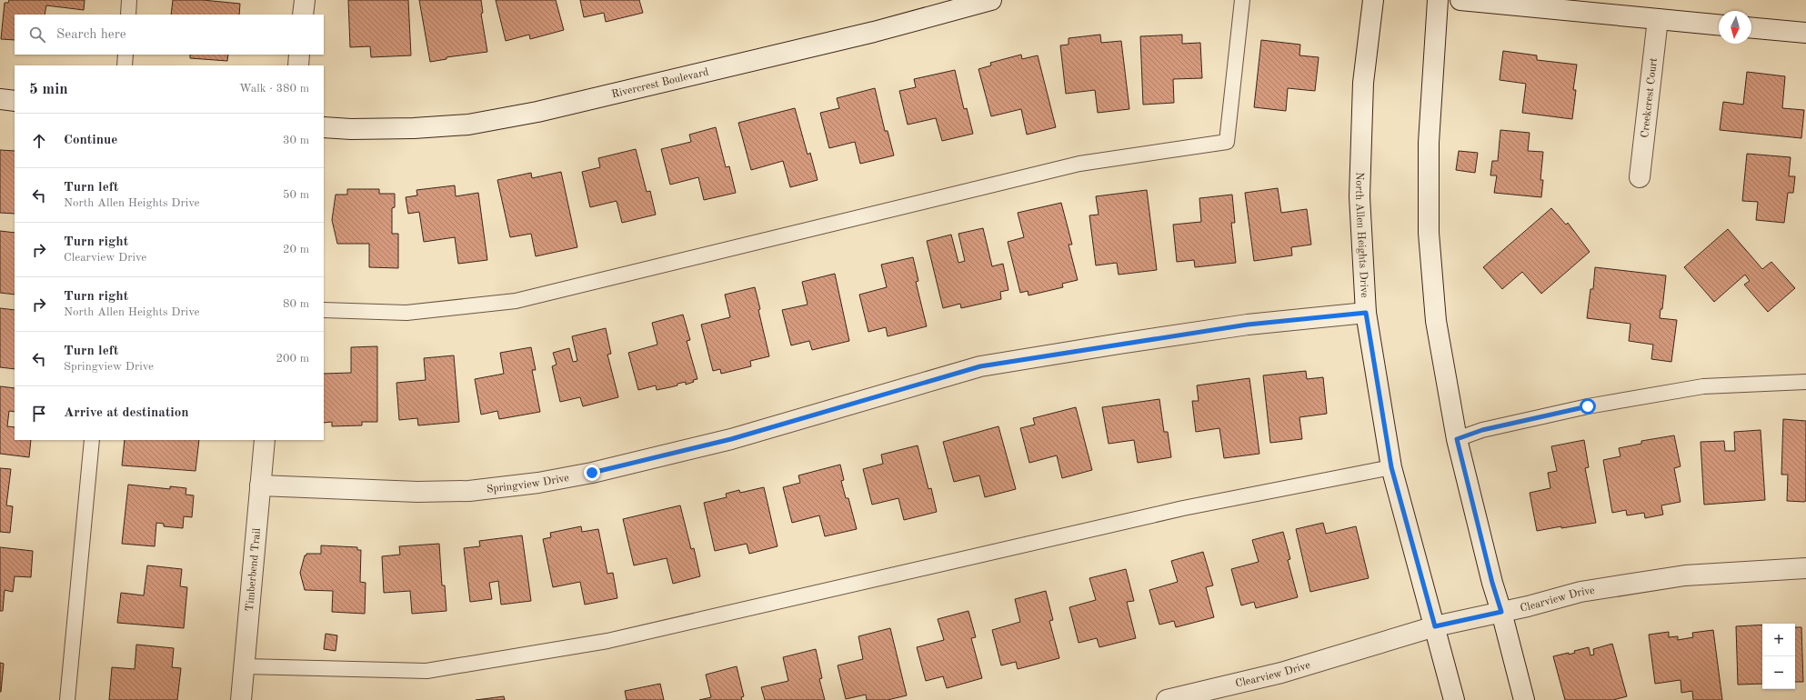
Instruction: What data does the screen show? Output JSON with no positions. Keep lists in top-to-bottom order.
{
  "streets": {
    "street": [
      "Rivercrest Boulevard",
      "Creekcrest Court",
      "North Allen Heights Drive",
      "Springview Drive",
      "Timberbend Trail",
      "Clearview Drive"
    ]
  },
  "crossings": [
    ["North Allen Heights Drive", "Springview Drive"],
    ["North Allen Heights Drive", "Clearview Drive"],
    ["Springview Drive", "Timberbend Trail"]
  ],
  "north": "bottom",
  "page": {
    "search": "Search here",
    "heading": ["5 min", "Walk · 380 m"],
    "list": [
      ["Continue", "30 m"],
      ["Turn left", "North Allen Heights Drive", "50 m"],
      ["Turn right", "Clearview Drive", "20 m"],
      ["Turn right", "North Allen Heights Drive", "80 m"],
      ["Turn left", "Springview Drive", "200 m"],
      "Arrive at destination"
    ],
    "map_buttons": ["+", "−"]
  }
}
